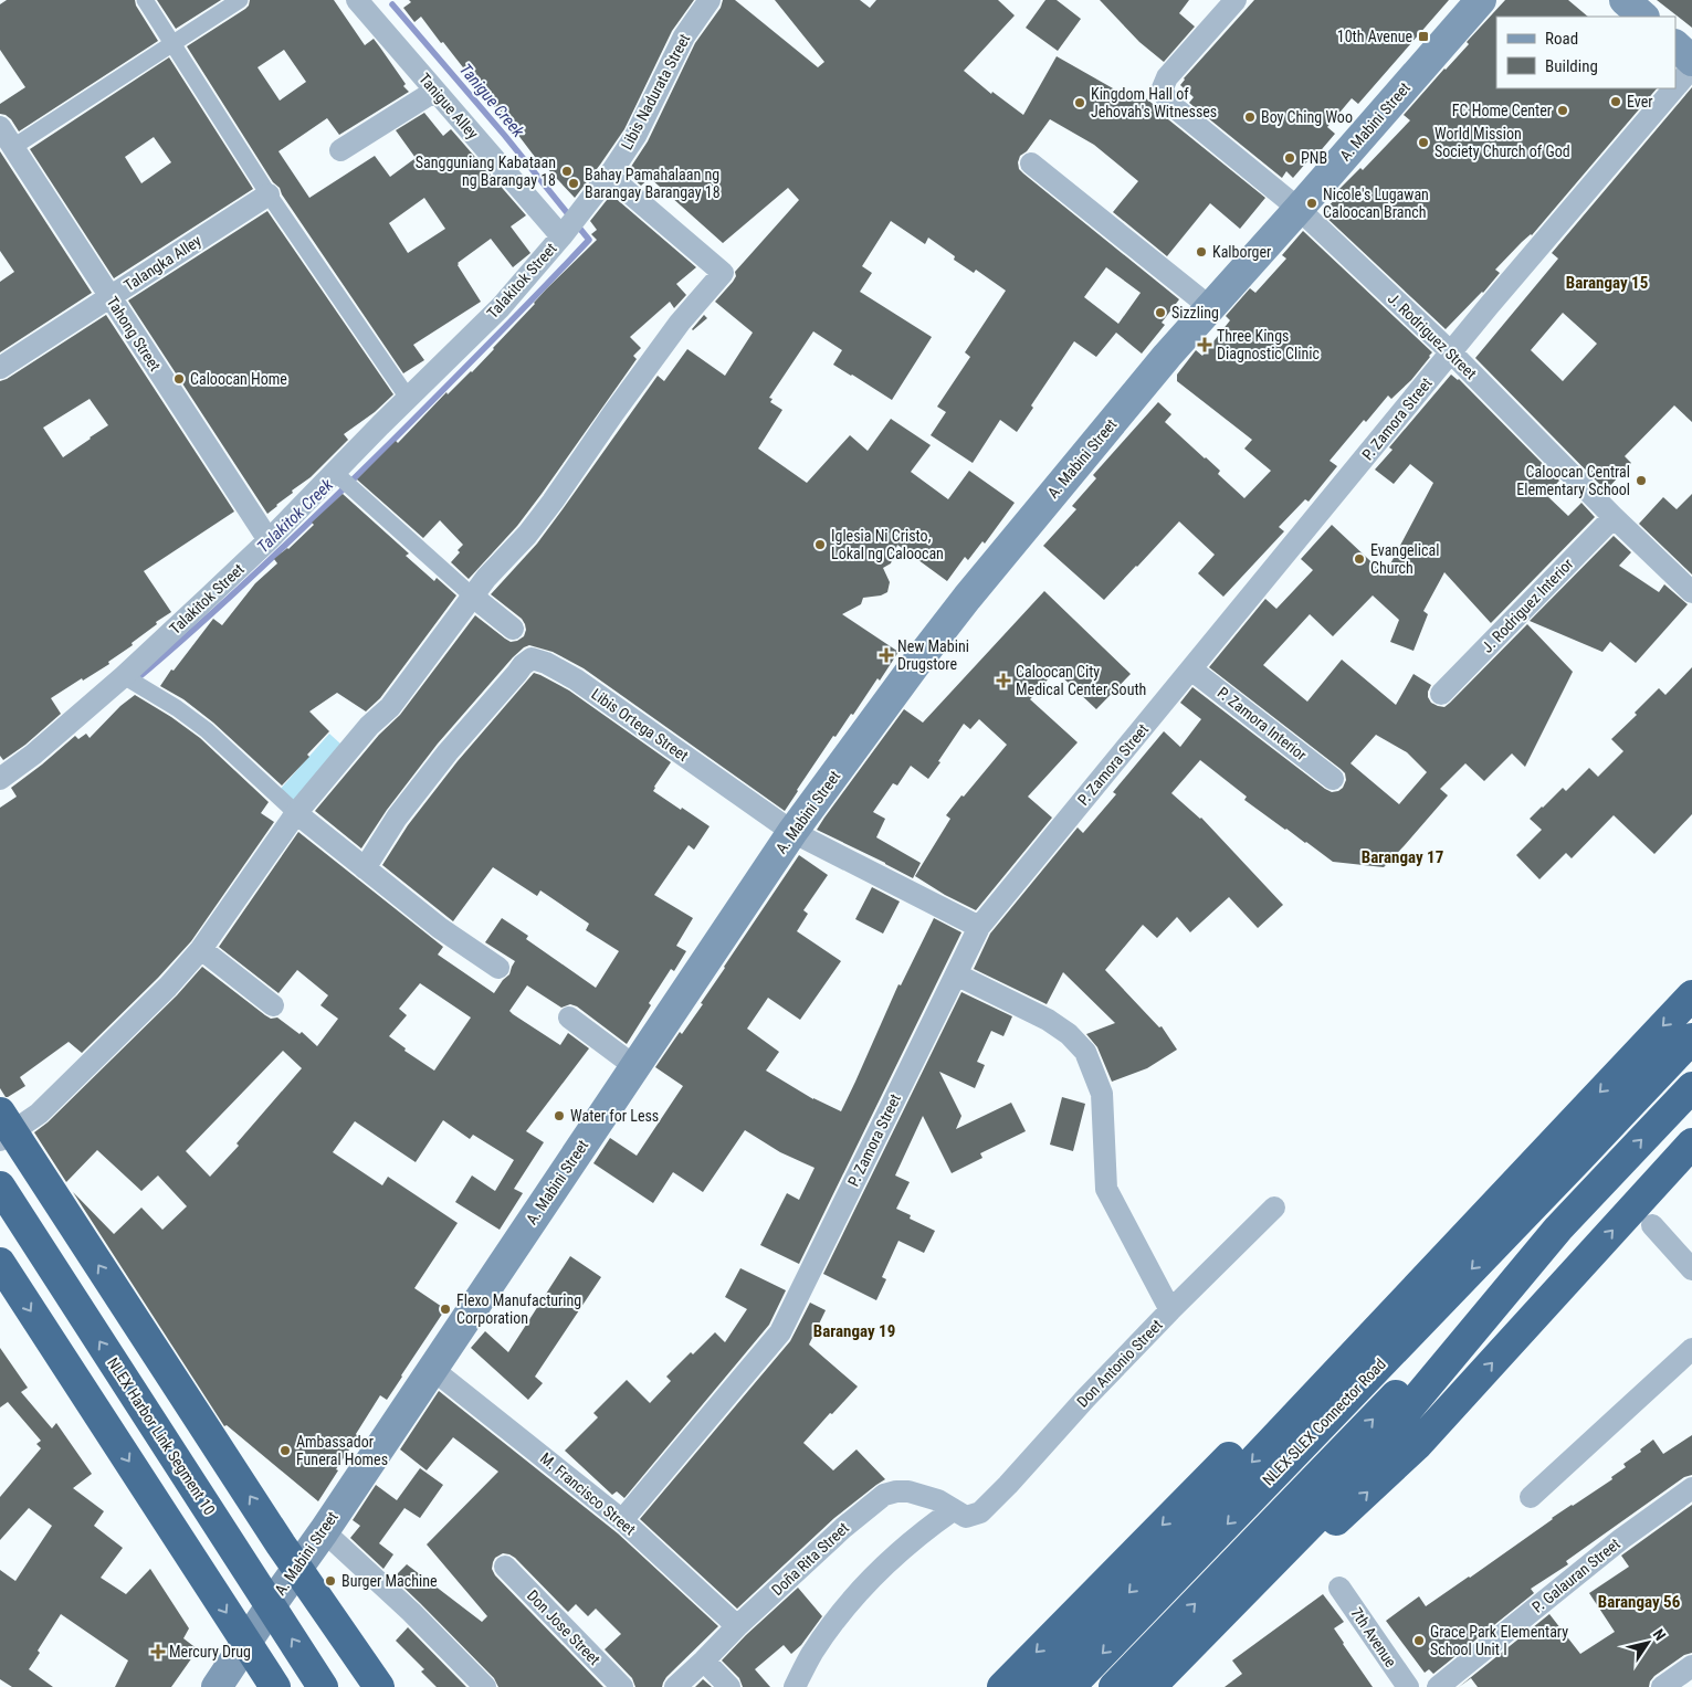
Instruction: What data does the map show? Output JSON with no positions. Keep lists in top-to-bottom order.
{
  "streets": {
    "highway": ["NLEX-SLEX Connector Road", "NLEX Harbor Link Segment 10"],
    "main road": ["A. Mabini Street"],
    "street": [
      "Libis Nadurata Street",
      "Tanigue Alley",
      "Talangka Alley",
      "Talakitok Street",
      "Tahong Street",
      "J. Rodriguez Street",
      "P. Zamora Street",
      "J. Rodriguez Interior",
      "P. Zamora Interior",
      "Libis Ortega Street",
      "Don Antonio Street",
      "M. Francisco Street",
      "Doña Rita Street",
      "P. Galauran Street",
      "Don Jose Street",
      "7th Avenue"
    ]
  },
  "crossings": [
    ["Libis Nadurata Street", "Tanigue Alley"],
    ["Libis Nadurata Street", "Talakitok Street"],
    ["Tanigue Alley", "Talakitok Street"],
    ["A. Mabini Street", "J. Rodriguez Street"],
    ["A. Mabini Street", "Libis Ortega Street"],
    ["A. Mabini Street", "M. Francisco Street"],
    ["Talangka Alley", "Tahong Street"],
    ["Talakitok Street", "Tahong Street"],
    ["J. Rodriguez Street", "P. Zamora Street"],
    ["J. Rodriguez Street", "J. Rodriguez Interior"],
    ["P. Zamora Street", "P. Zamora Interior"],
    ["P. Zamora Street", "Libis Ortega Street"],
    ["P. Zamora Street", "M. Francisco Street"],
    ["Don Antonio Street", "Doña Rita Street"],
    ["M. Francisco Street", "Doña Rita Street"]
  ],
  "districts": [
    "Barangay 15",
    "Barangay 17",
    "Barangay 19",
    "Barangay 56"
  ],
  "water": ["Tanigue Creek", "Talakitok Creek"],
  "places": {
    "transit": ["10th Avenue"],
    "other": [
      "Ever",
      "Kingdom Hall of Jehovah's Witnesses",
      "FC Home Center",
      "Boy Ching Woo",
      "World Mission Society Church of God",
      "PNB",
      "Sangguniang Kabataan ng Barangay 18",
      "Bahay Pamahalaan ng Barangay Barangay 18",
      "Nicole's Lugawan Caloocan Branch",
      "Kalborger",
      "Sizzling",
      "Caloocan Home",
      "Caloocan Central Elementary School",
      "Iglesia Ni Cristo, Lokal ng Caloocan",
      "Evangelical Church",
      "Water for Less",
      "Flexo Manufacturing Corporation",
      "Ambassador Funeral Homes",
      "Burger Machine",
      "Grace Park Elementary School Unit I"
    ],
    "health": [
      "Three Kings Diagnostic Clinic",
      "New Mabini Drugstore",
      "Caloocan City Medical Center South",
      "Mercury Drug"
    ]
  },
  "legend": ["Road", "Building"],
  "north": "top right"
}
